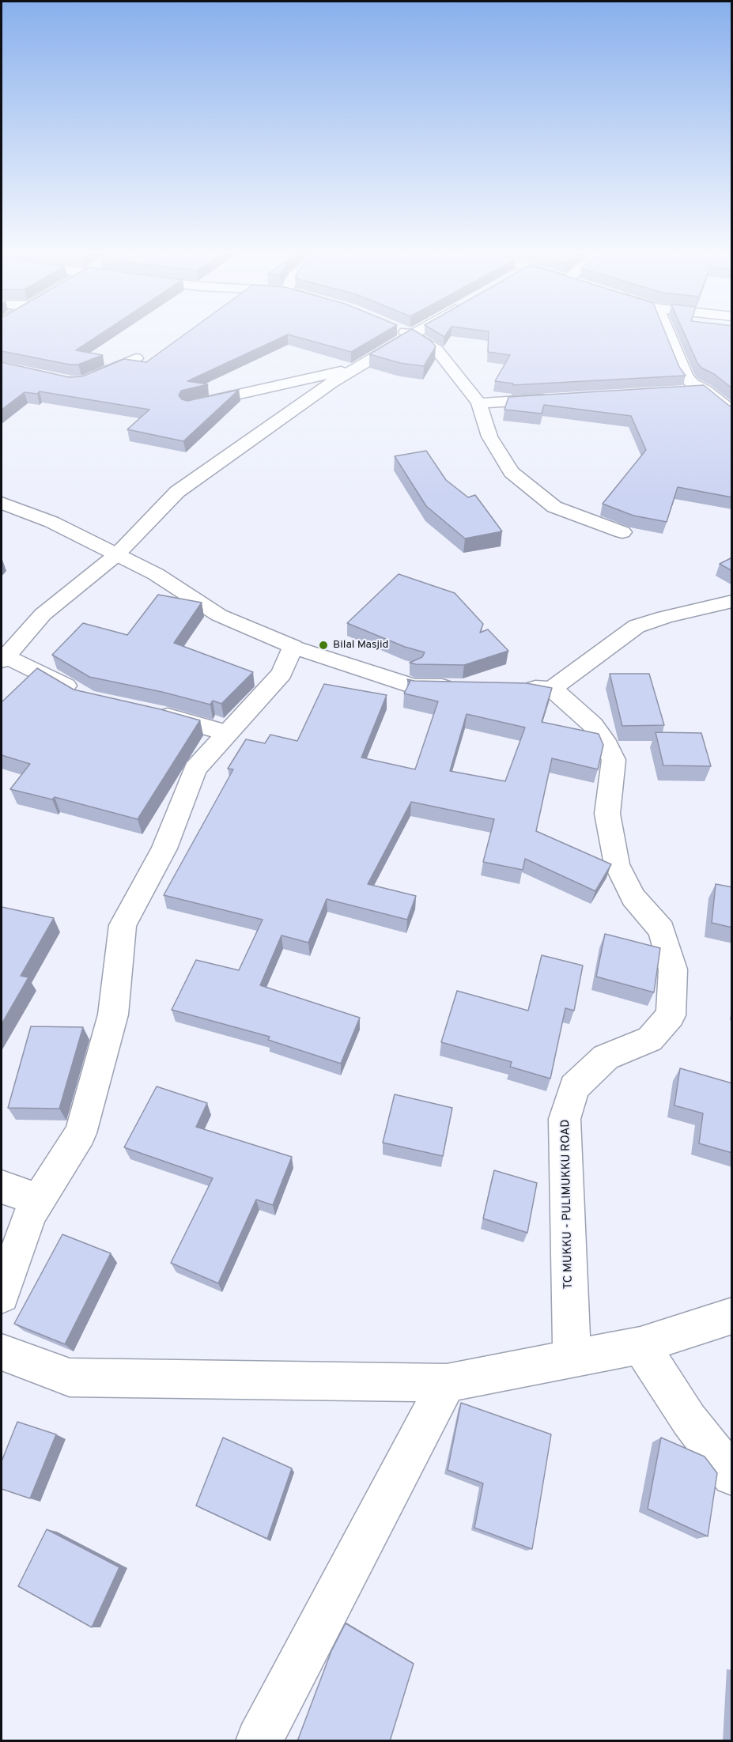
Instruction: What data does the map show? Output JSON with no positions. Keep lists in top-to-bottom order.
{
  "streets": {
    "street": ["TC MUKKU - PULIMUKKU ROAD"]
  },
  "places": ["Bilal Masjid"]
}
